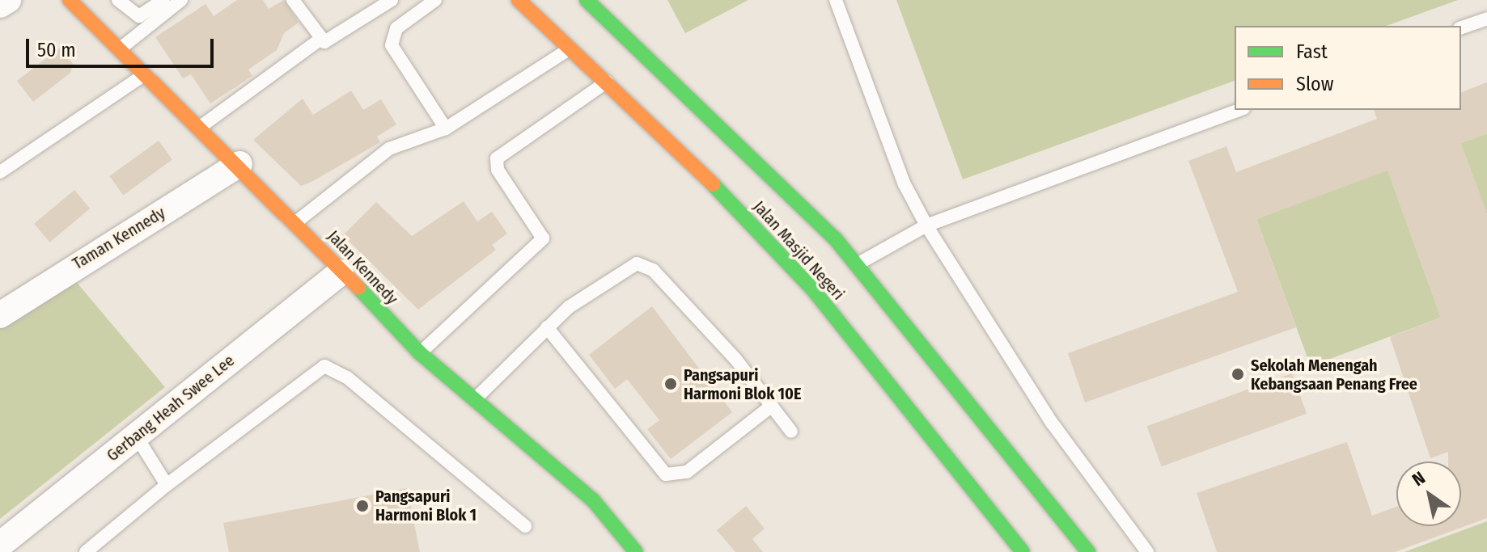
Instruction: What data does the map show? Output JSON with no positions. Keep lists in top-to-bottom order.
{
  "streets": {
    "main road": ["Jalan Masjid Negeri", "Jalan Kennedy"],
    "street": ["Taman Kennedy", "Gerbang Heah Swee Lee"]
  },
  "crossings": [
    ["Taman Kennedy", "Jalan Kennedy"],
    ["Jalan Kennedy", "Gerbang Heah Swee Lee"]
  ],
  "places": ["Sekolah Menengah Kebangsaan Penang Free", "Pangsapuri Harmoni Blok 10E", "Pangsapuri Harmoni Blok 1"],
  "legend": ["Fast", "Slow"],
  "scale_bar": "50 m",
  "north": "top left"
}
